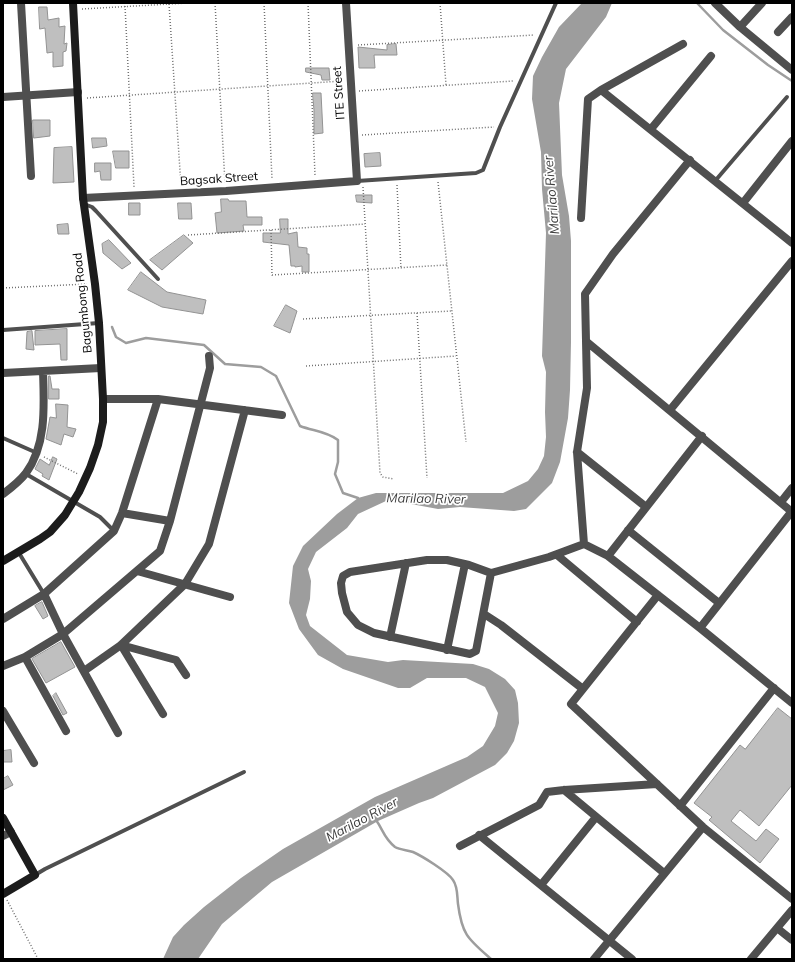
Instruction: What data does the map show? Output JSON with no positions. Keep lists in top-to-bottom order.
{
  "streets": {
    "street": ["ITE Street", "Bagsak Street", "Bagumbong Road"]
  },
  "crossings": [
    ["ITE Street", "Bagsak Street"],
    ["Bagsak Street", "Bagumbong Road"]
  ],
  "water": ["Marilao River"]
}
